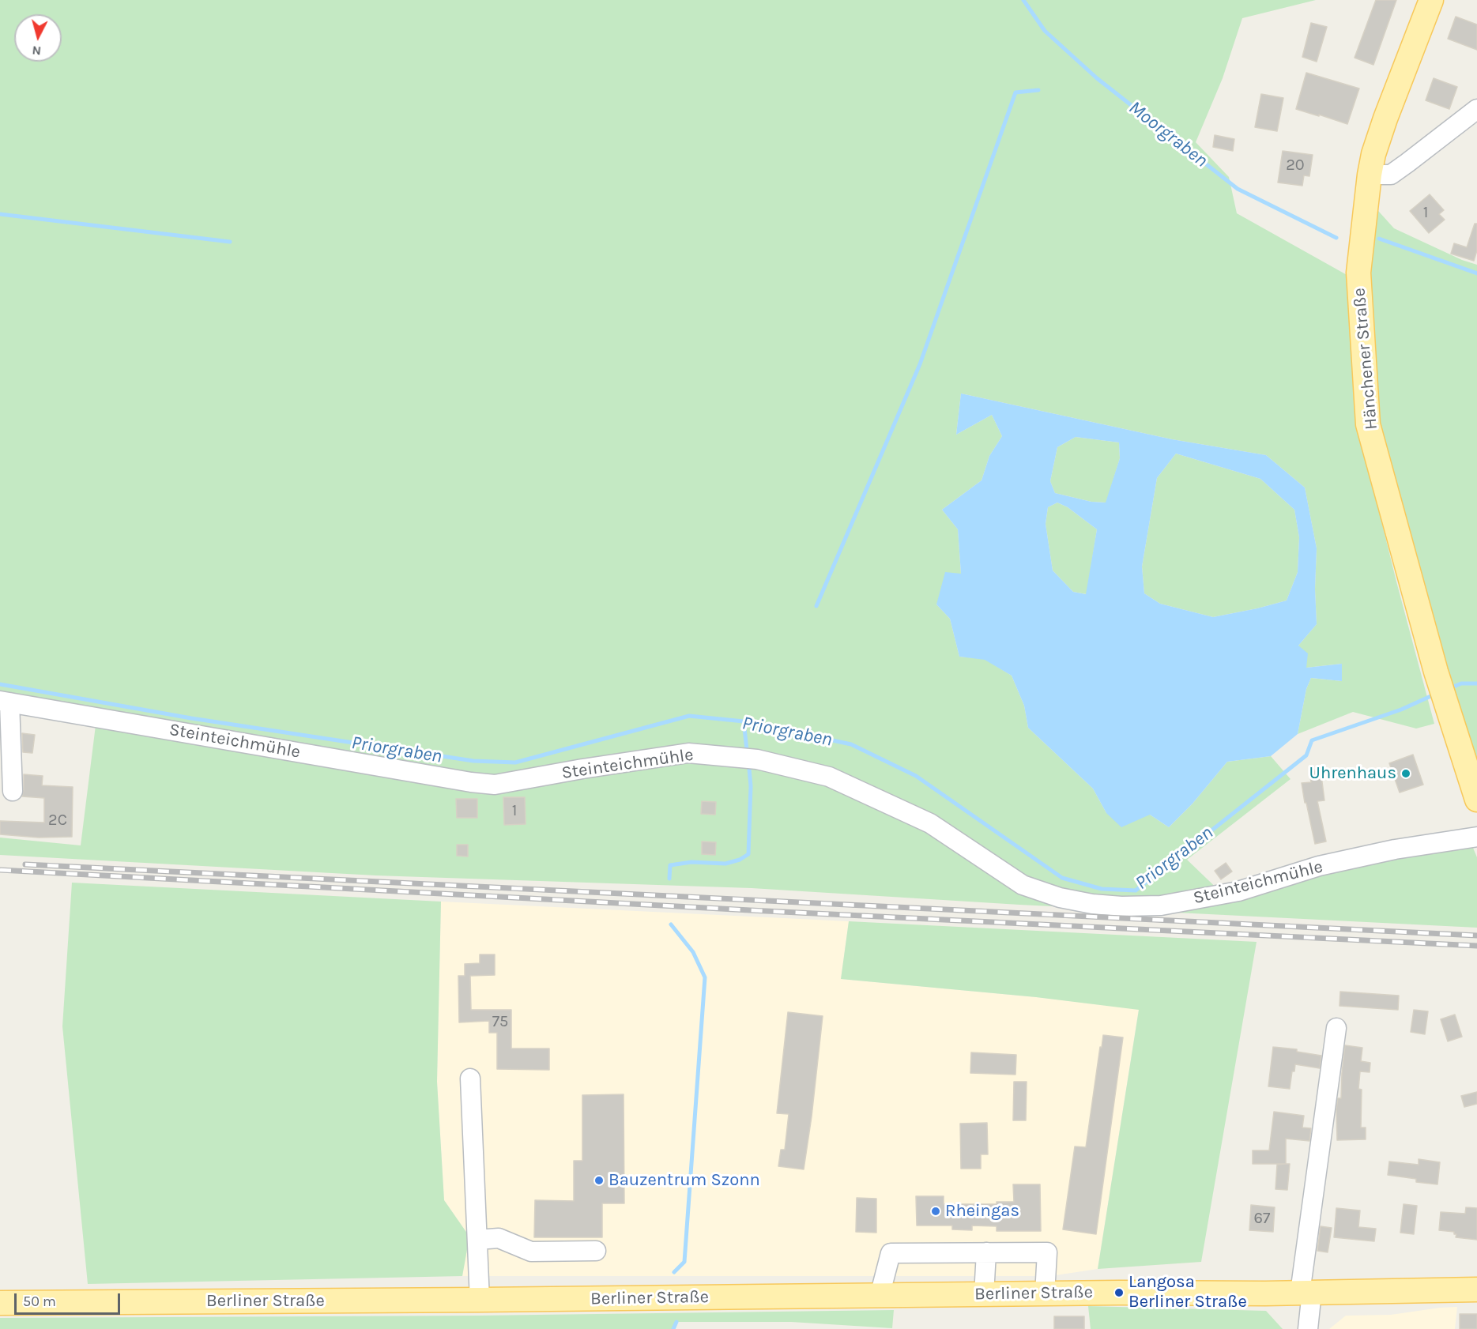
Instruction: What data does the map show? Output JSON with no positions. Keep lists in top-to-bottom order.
{
  "streets": {
    "main road": ["Hänchener Straße", "Berliner Straße"],
    "street": ["Steinteichmühle"]
  },
  "water": ["Moorgraben", "Priorgraben"],
  "places": [
    "Uhrenhaus",
    "Bauzentrum Szonn",
    "Rheingas",
    "Langosa Berliner Straße"
  ],
  "house_numbers": [
    "20",
    "1",
    "1",
    "2C",
    "75",
    "67"
  ],
  "scale_bar": "50 m",
  "north": "bottom"
}
